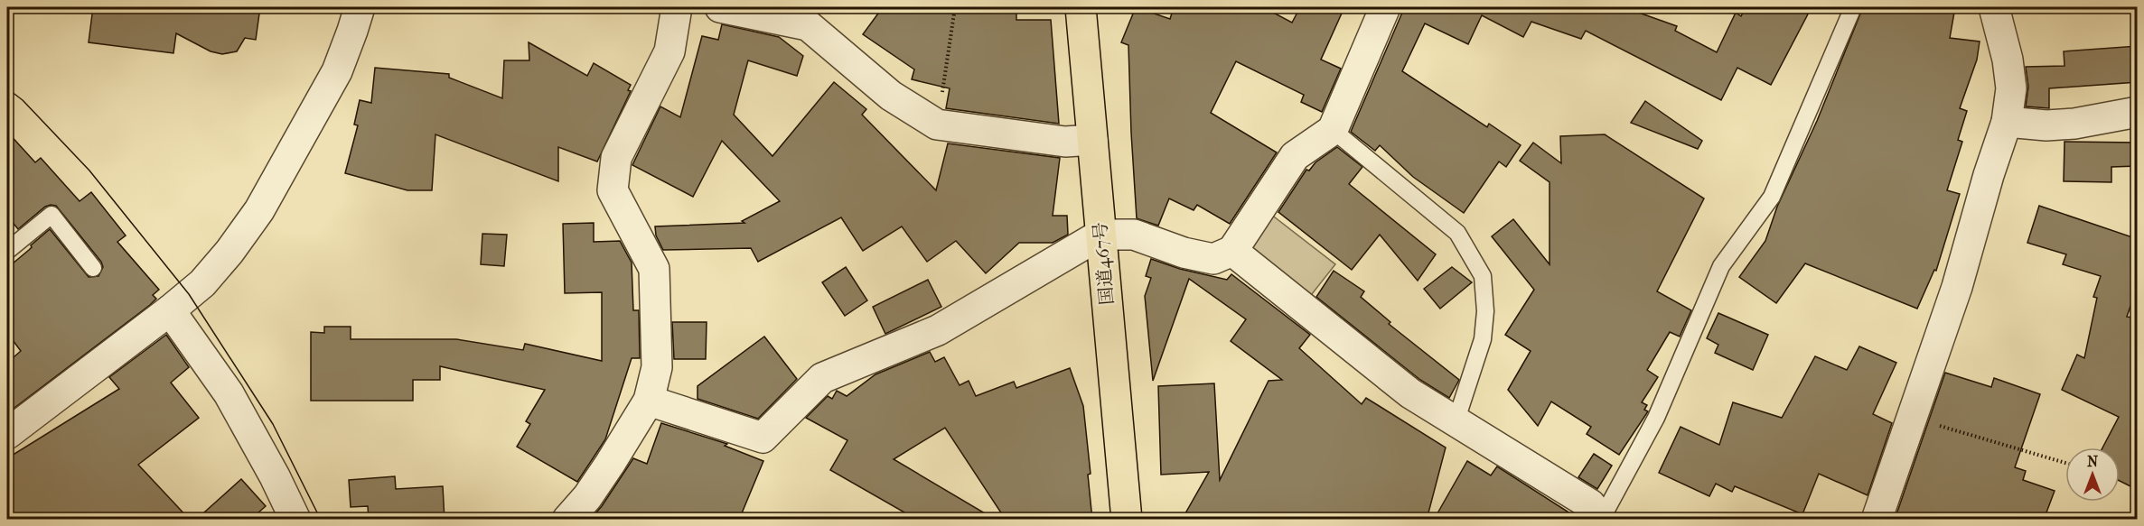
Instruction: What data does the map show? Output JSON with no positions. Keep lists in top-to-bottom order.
{
  "streets": {
    "highway": ["国道467号"]
  },
  "north": "top"
}
